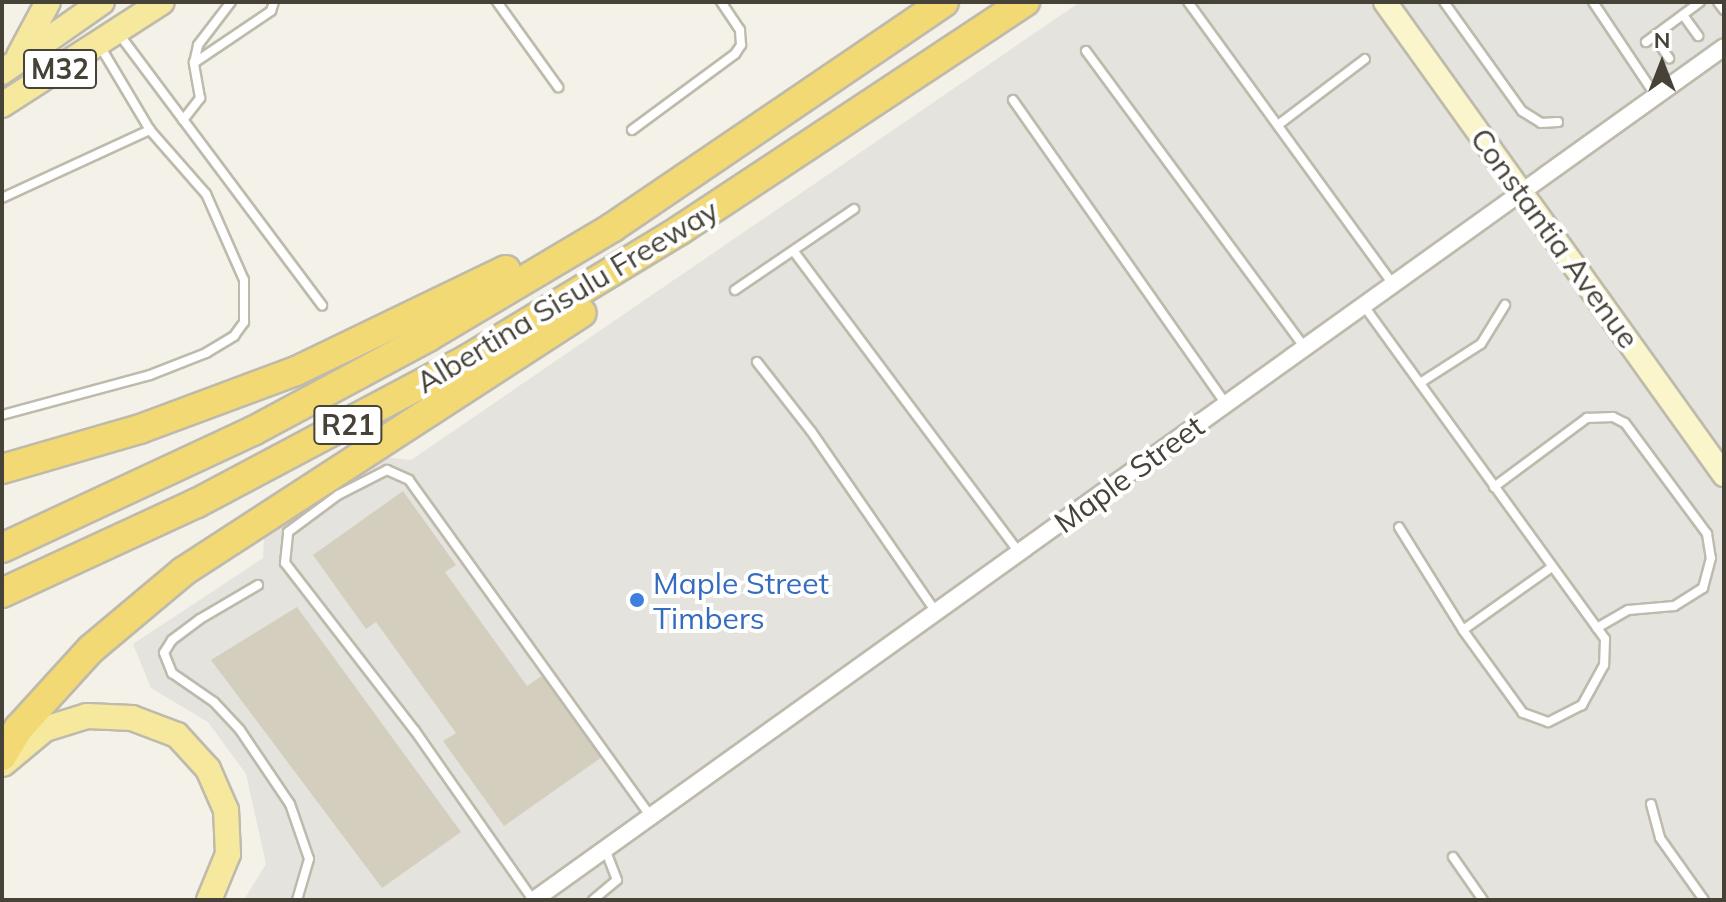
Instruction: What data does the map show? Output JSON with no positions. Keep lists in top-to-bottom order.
{
  "streets": {
    "highway": ["Albertina Sisulu Freeway", "R21"],
    "main road": ["M32"],
    "street": ["Constantia Avenue", "Maple Street"]
  },
  "crossings": [
    ["Constantia Avenue", "Maple Street"]
  ],
  "places": ["Maple Street Timbers"],
  "north": "top"
}
